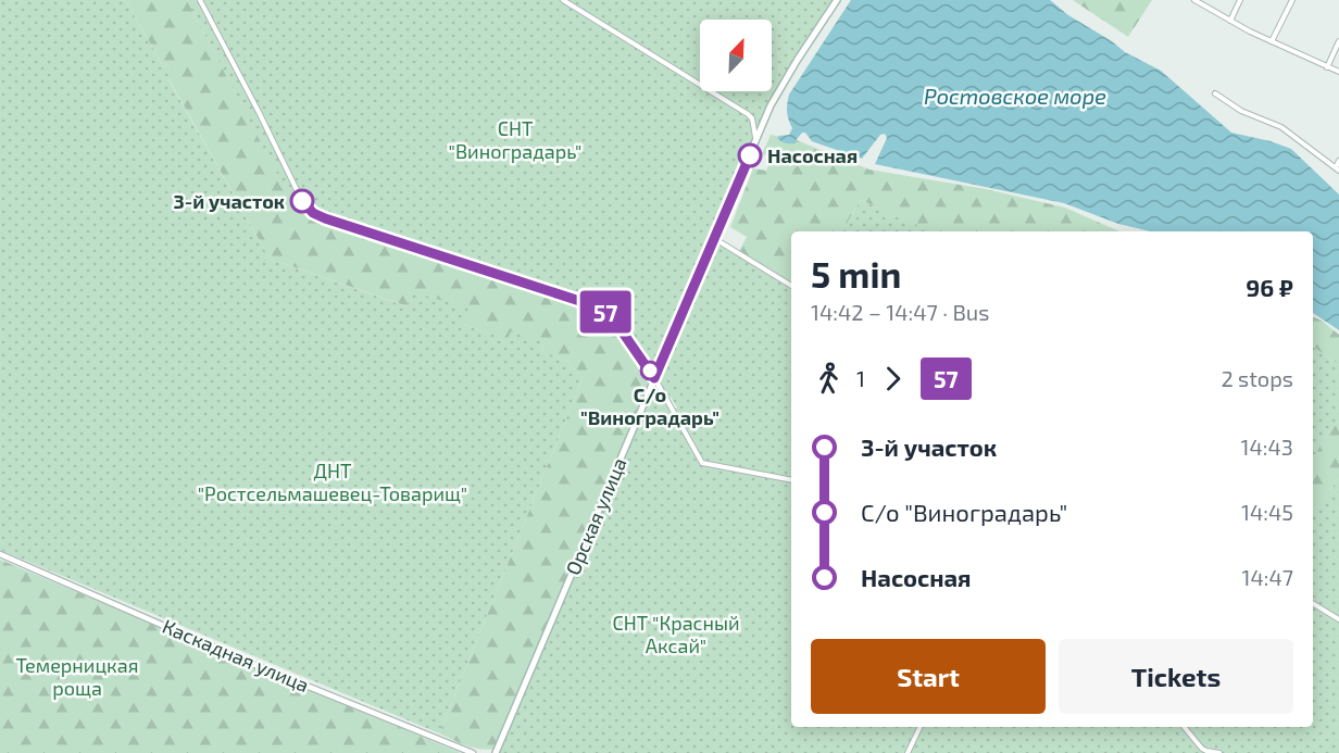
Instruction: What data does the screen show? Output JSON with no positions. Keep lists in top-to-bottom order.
{
  "streets": {
    "main road": ["Орская улица"],
    "street": ["Каскадная улица"]
  },
  "water": ["Ростовское море"],
  "parks": [
    "СНТ \"Виноградарь\"",
    "ДНТ \"Ростсельмашевец-Товарищ\"",
    "СНТ \"Красный Аксай\"",
    "Темерницкая роща"
  ],
  "places": ["Насосная", "3-й участок", "С/о \"Виноградарь\""],
  "lines": ["bus line 57"],
  "north": "top right",
  "page": {
    "on_map": "57",
    "heading": ["5 min", "14:42 – 14:47 · Bus", "96 ₽"],
    "legs": ["1", "57", "2 stops"],
    "list": [
      {
        "name": "3-й участок",
        "value": "14:43"
      },
      {
        "name": "С/о \"Виноградарь\"",
        "value": "14:45"
      },
      {
        "name": "Насосная",
        "value": "14:47"
      }
    ],
    "buttons": ["Start", "Tickets"]
  }
}
